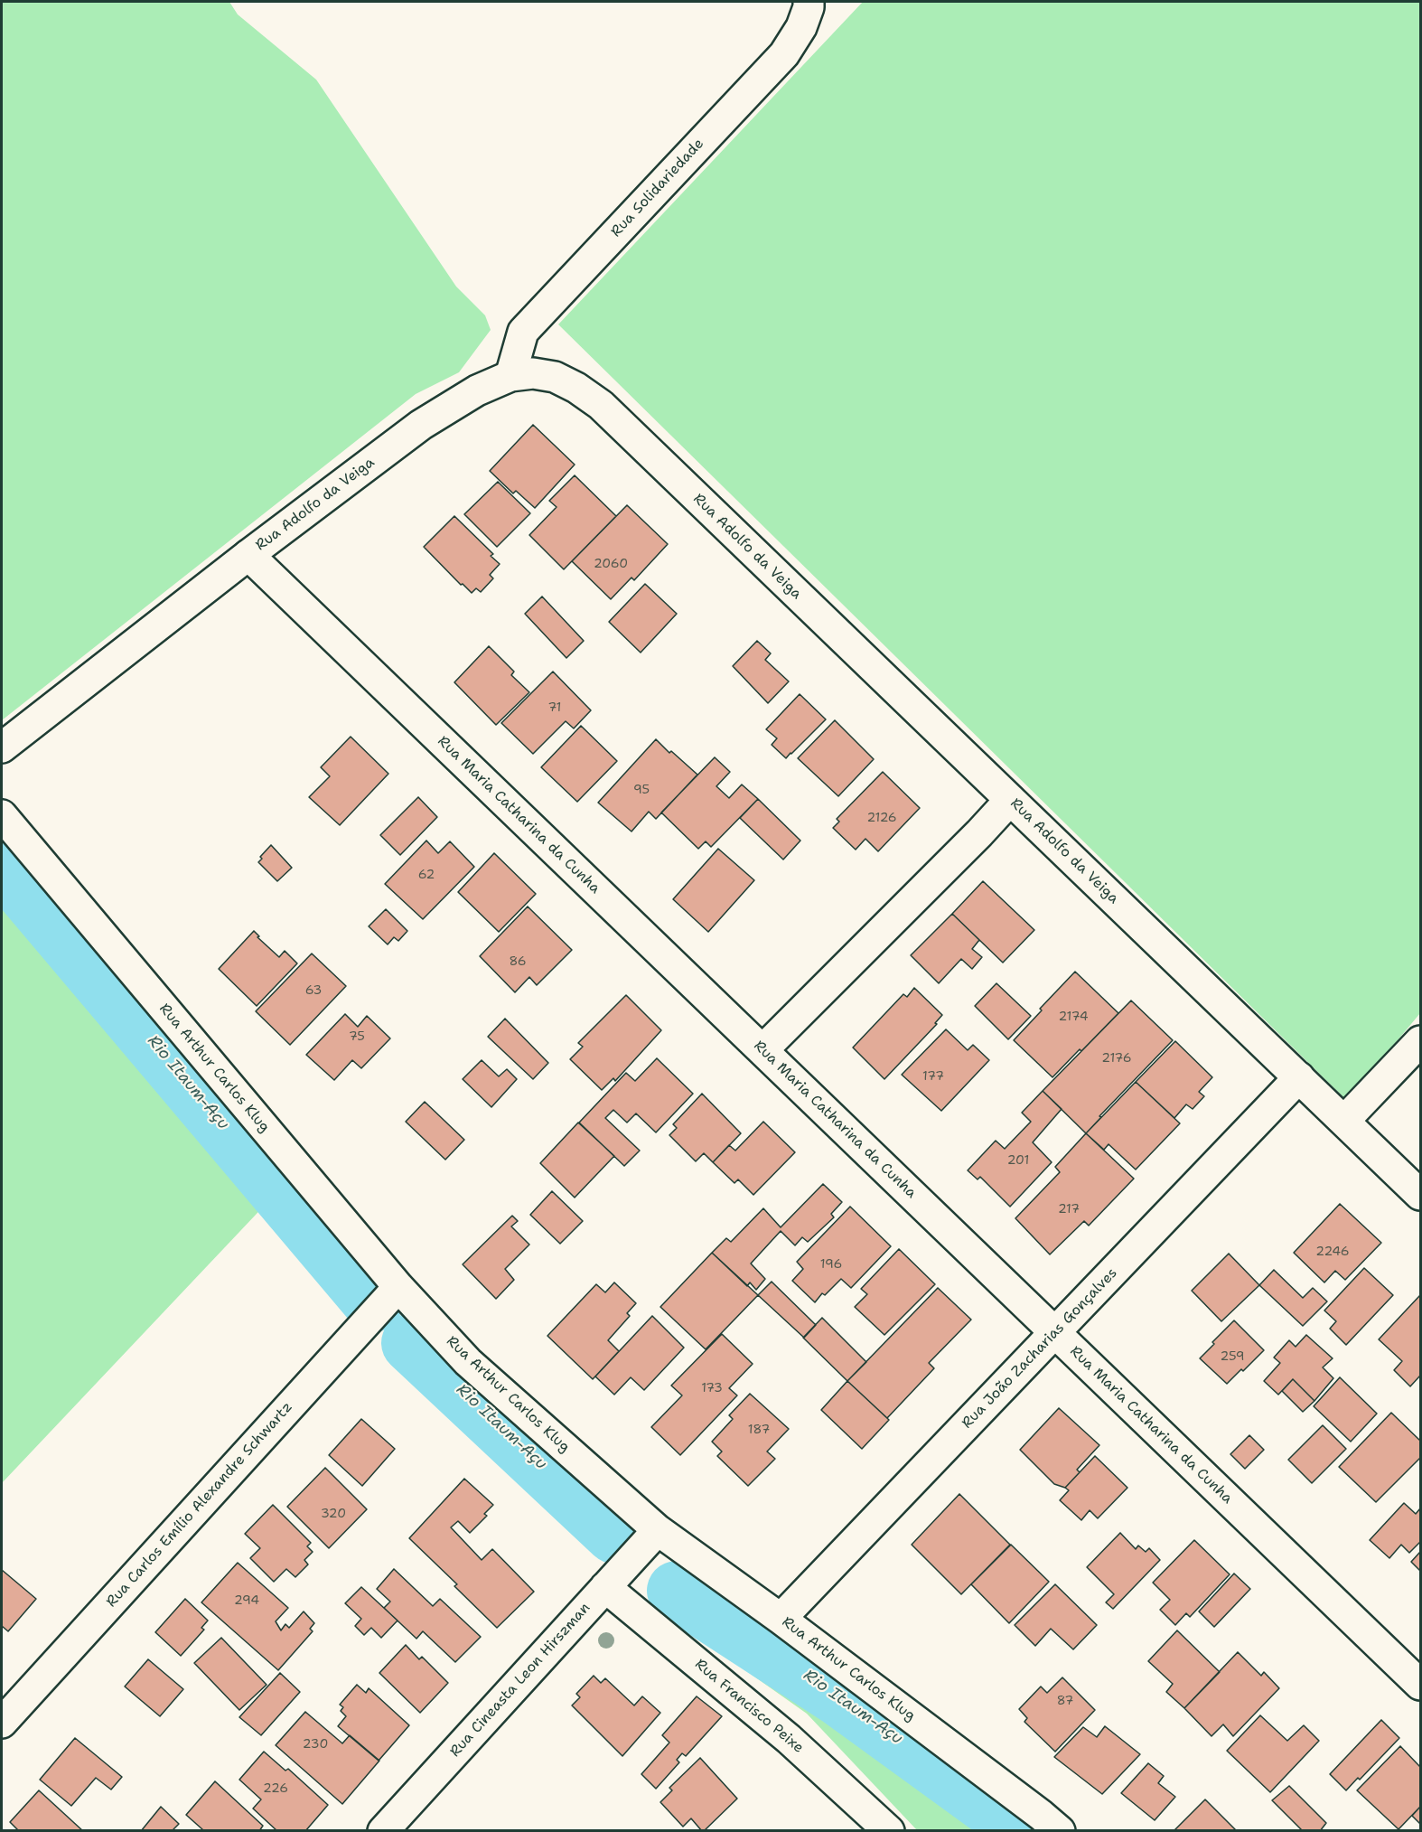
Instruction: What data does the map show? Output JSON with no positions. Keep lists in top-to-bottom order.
{
  "streets": {
    "street": [
      "Rua Solidariedade",
      "Rua Adolfo da Veiga",
      "Rua Maria Catharina da Cunha",
      "Rua Arthur Carlos Klug",
      "Rua João Zacharias Gonçalves",
      "Rua Carlos Emílio Alexandre Schwartz",
      "Rua Cineasta Leon Hirszman",
      "Rua Francisco Peixe"
    ]
  },
  "crossings": [
    ["Rua Solidariedade", "Rua Adolfo da Veiga"],
    ["Rua Adolfo da Veiga", "Rua Maria Catharina da Cunha"],
    ["Rua Adolfo da Veiga", "Rua João Zacharias Gonçalves"],
    ["Rua Maria Catharina da Cunha", "Rua João Zacharias Gonçalves"],
    ["Rua Arthur Carlos Klug", "Rua João Zacharias Gonçalves"],
    ["Rua Arthur Carlos Klug", "Rua Carlos Emílio Alexandre Schwartz"],
    ["Rua Arthur Carlos Klug", "Rua Cineasta Leon Hirszman"],
    ["Rua Cineasta Leon Hirszman", "Rua Francisco Peixe"]
  ],
  "water": ["Rio Itaum-Açu"],
  "house_numbers": [
    "2060",
    "71",
    "95",
    "2126",
    "62",
    "86",
    "63",
    "2174",
    "75",
    "2176",
    "177",
    "201",
    "217",
    "2246",
    "196",
    "259",
    "173",
    "187",
    "320",
    "294",
    "87",
    "230",
    "226"
  ]
}
